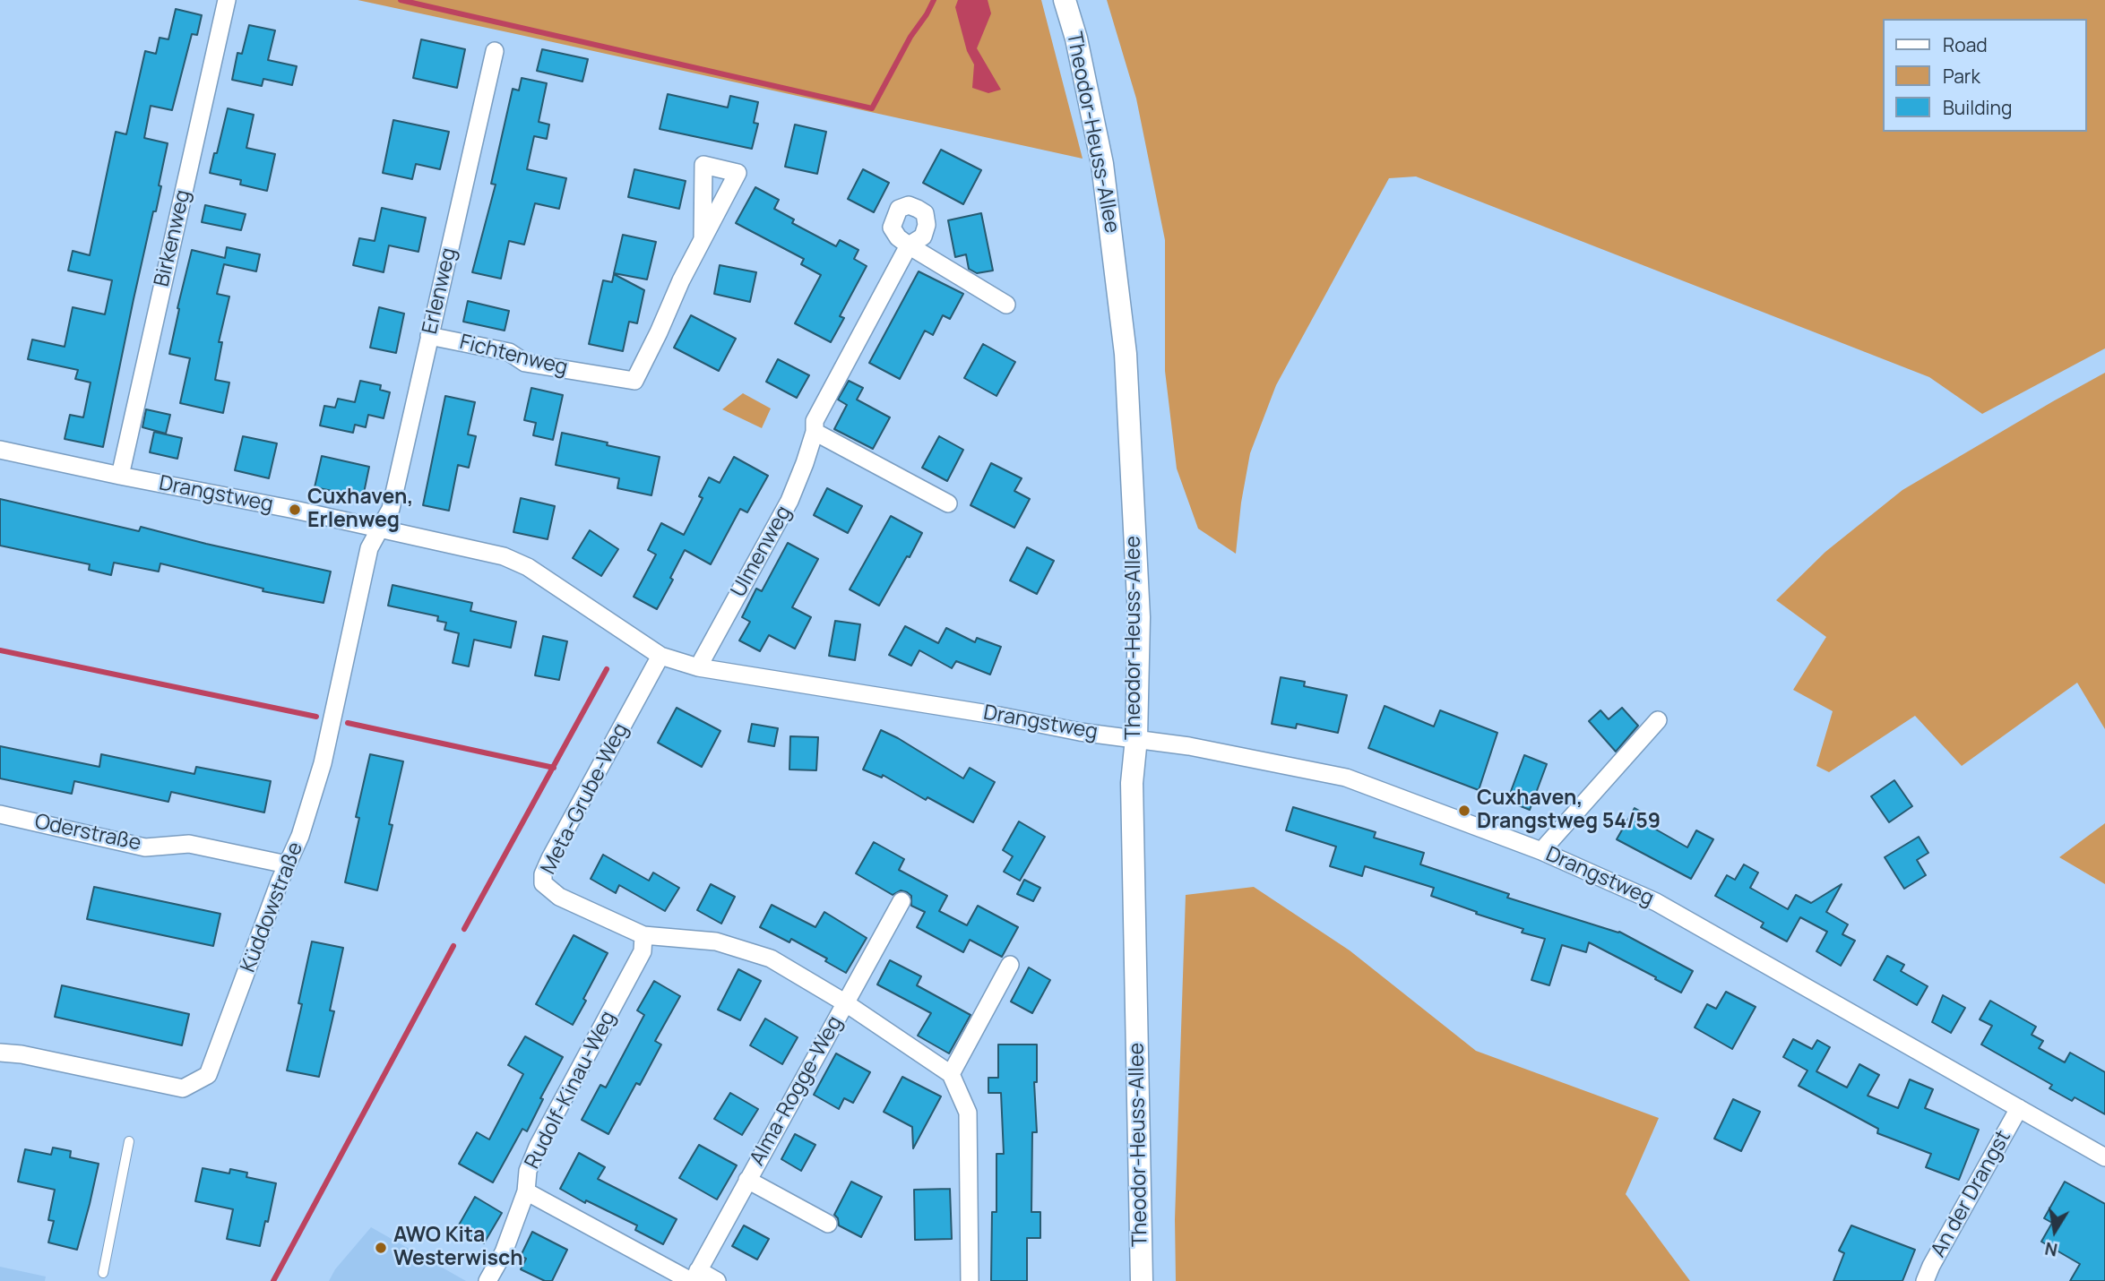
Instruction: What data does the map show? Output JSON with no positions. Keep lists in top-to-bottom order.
{
  "streets": {
    "street": [
      "Theodor-Heuss-Allee",
      "Birkenweg",
      "Erlenweg",
      "Fichtenweg",
      "Drangstweg",
      "Ulmenweg",
      "Meta-Grube-Weg",
      "Oderstraße",
      "Küddowstraße",
      "Rudolf-Kinau-Weg",
      "Alma-Rogge-Weg",
      "An der Drangst"
    ]
  },
  "crossings": [
    ["Theodor-Heuss-Allee", "Drangstweg"],
    ["Birkenweg", "Drangstweg"],
    ["Erlenweg", "Fichtenweg"],
    ["Erlenweg", "Drangstweg"],
    ["Erlenweg", "Küddowstraße"],
    ["Drangstweg", "Ulmenweg"],
    ["Drangstweg", "Meta-Grube-Weg"],
    ["Drangstweg", "Küddowstraße"],
    ["Drangstweg", "An der Drangst"],
    ["Meta-Grube-Weg", "Rudolf-Kinau-Weg"],
    ["Meta-Grube-Weg", "Alma-Rogge-Weg"],
    ["Oderstraße", "Küddowstraße"]
  ],
  "places": ["Cuxhaven, Erlenweg", "Cuxhaven, Drangstweg 54/59", "AWO Kita Westerwisch"],
  "legend": ["Road", "Park", "Building"],
  "north": "bottom"
}
